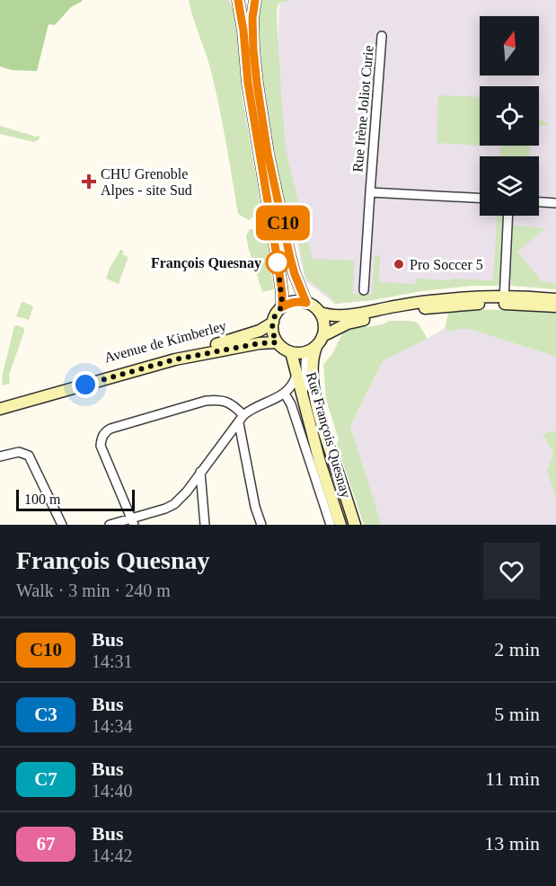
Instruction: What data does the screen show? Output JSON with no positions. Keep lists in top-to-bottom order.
{
  "streets": {
    "main road": ["Avenue de Kimberley", "Rue François Quesnay"],
    "street": ["Rue Irène Joliot Curie"]
  },
  "crossings": [
    ["Avenue de Kimberley", "Rue François Quesnay"]
  ],
  "places": {
    "health": ["CHU Grenoble Alpes - site Sud"],
    "other": ["François Quesnay", "Pro Soccer 5"]
  },
  "lines": ["bus line C10"],
  "scale_bar": "100 m",
  "north": "top",
  "page": {
    "on_map": "C10",
    "scale": "100 m",
    "heading": ["François Quesnay", "Walk · 3 min · 240 m"],
    "list": [
      {
        "mark": "C10",
        "name": "Bus",
        "note": "14:31",
        "value": "2 min"
      },
      {
        "mark": "C3",
        "name": "Bus",
        "note": "14:34",
        "value": "5 min"
      },
      {
        "mark": "C7",
        "name": "Bus",
        "note": "14:40",
        "value": "11 min"
      },
      {
        "mark": "67",
        "name": "Bus",
        "note": "14:42",
        "value": "13 min"
      }
    ]
  }
}
